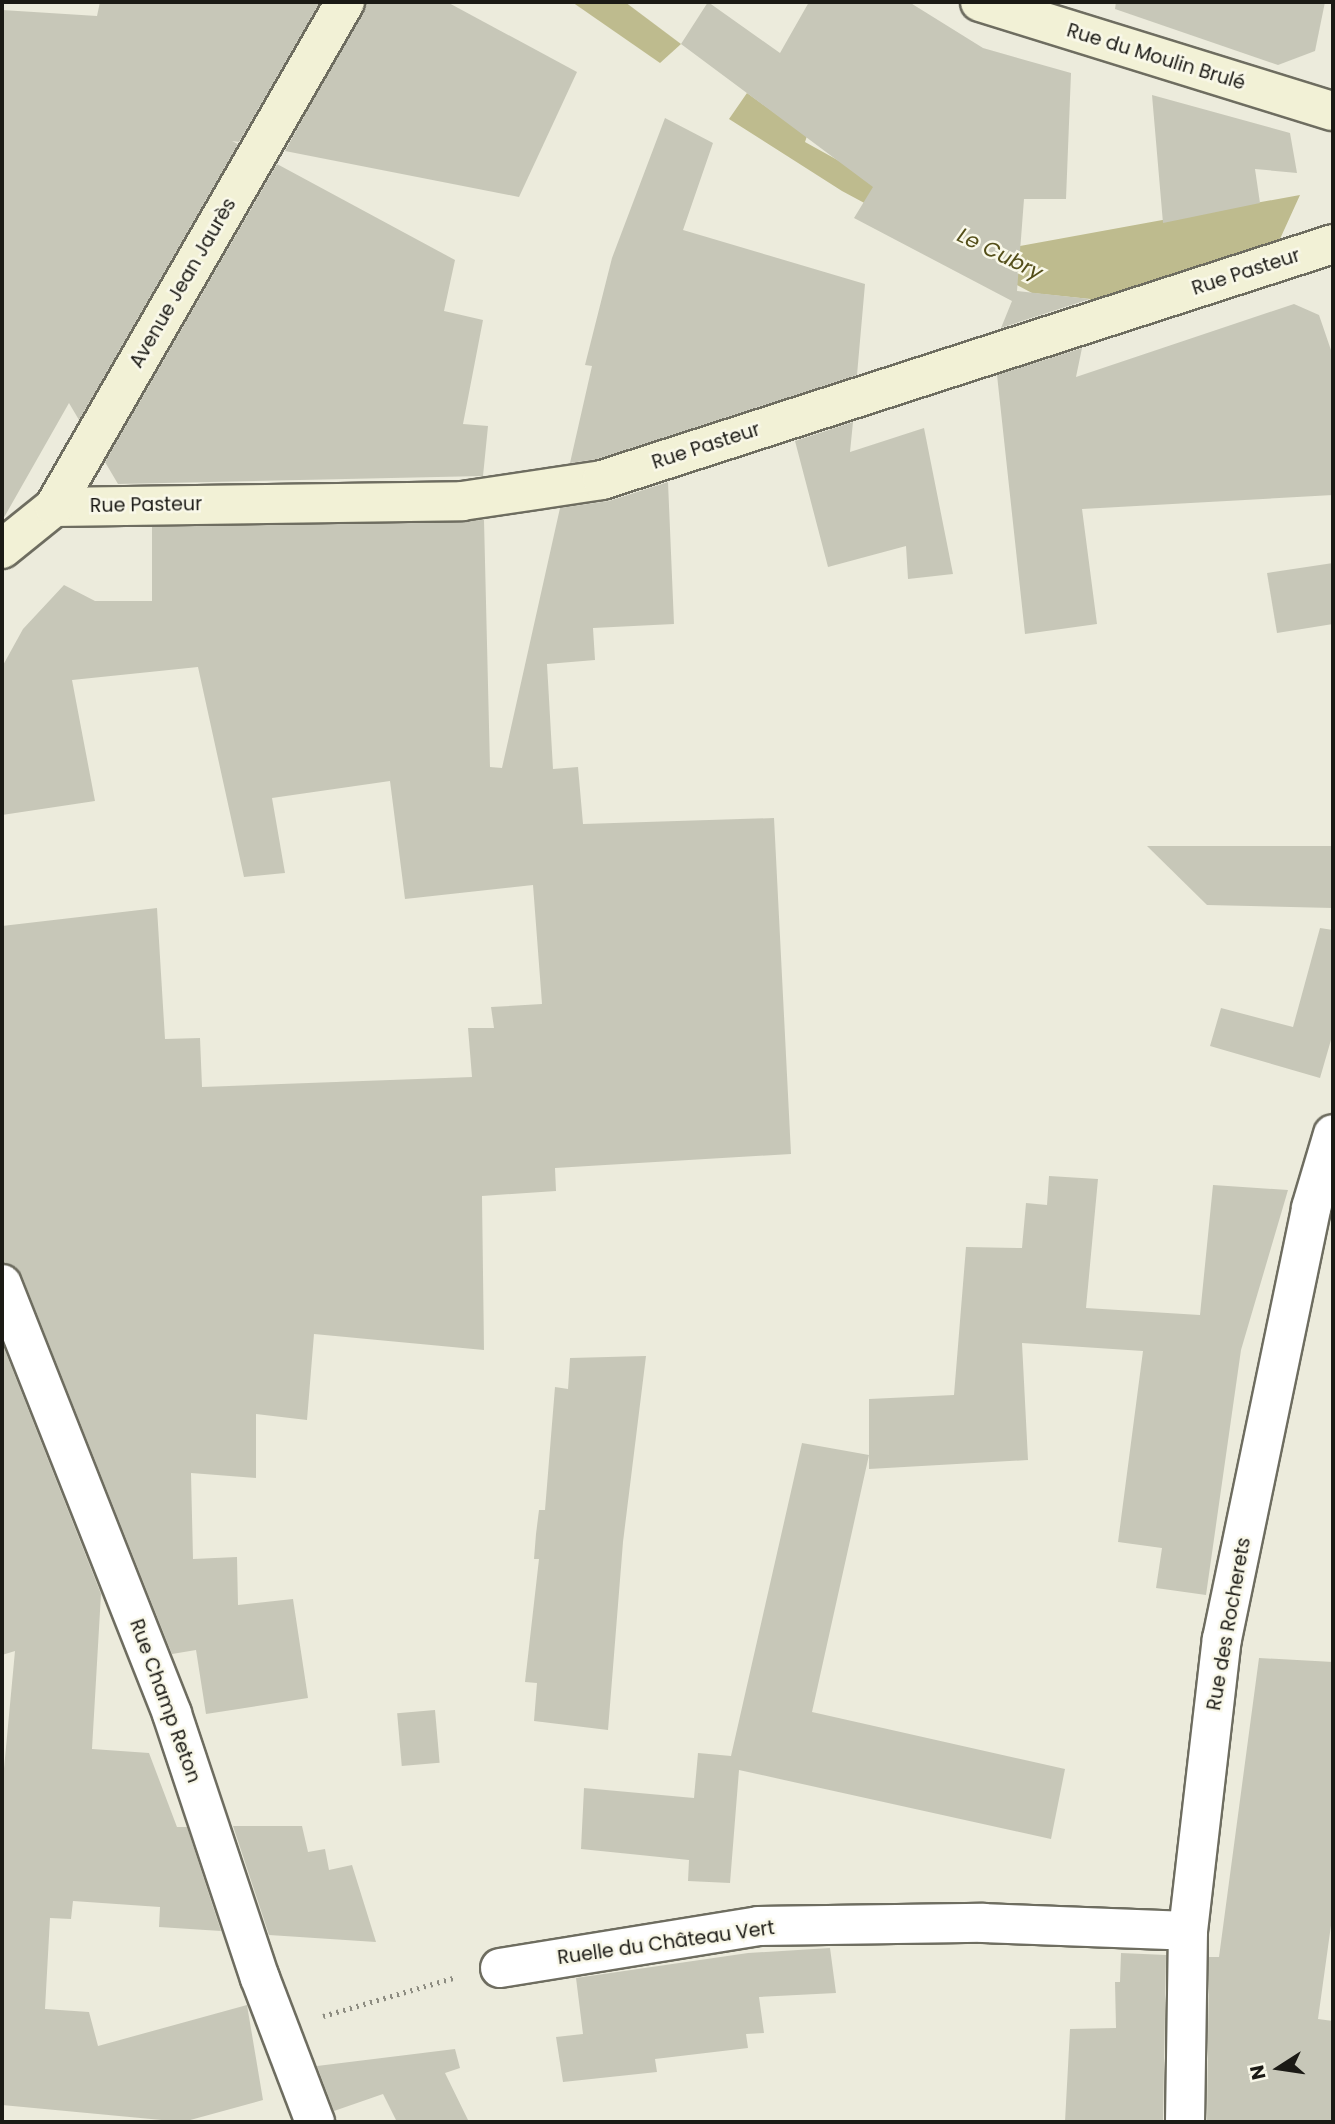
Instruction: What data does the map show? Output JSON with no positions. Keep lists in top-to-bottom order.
{
  "streets": {
    "main road": ["Rue du Moulin Brulé", "Rue Pasteur", "Avenue Jean Jaurès"],
    "street": ["Rue des Rocherets", "Rue Champ Reton", "Ruelle du Château Vert"]
  },
  "crossings": [
    ["Rue Pasteur", "Avenue Jean Jaurès"],
    ["Rue des Rocherets", "Ruelle du Château Vert"]
  ],
  "water": ["Le Cubry"],
  "north": "left"
}
